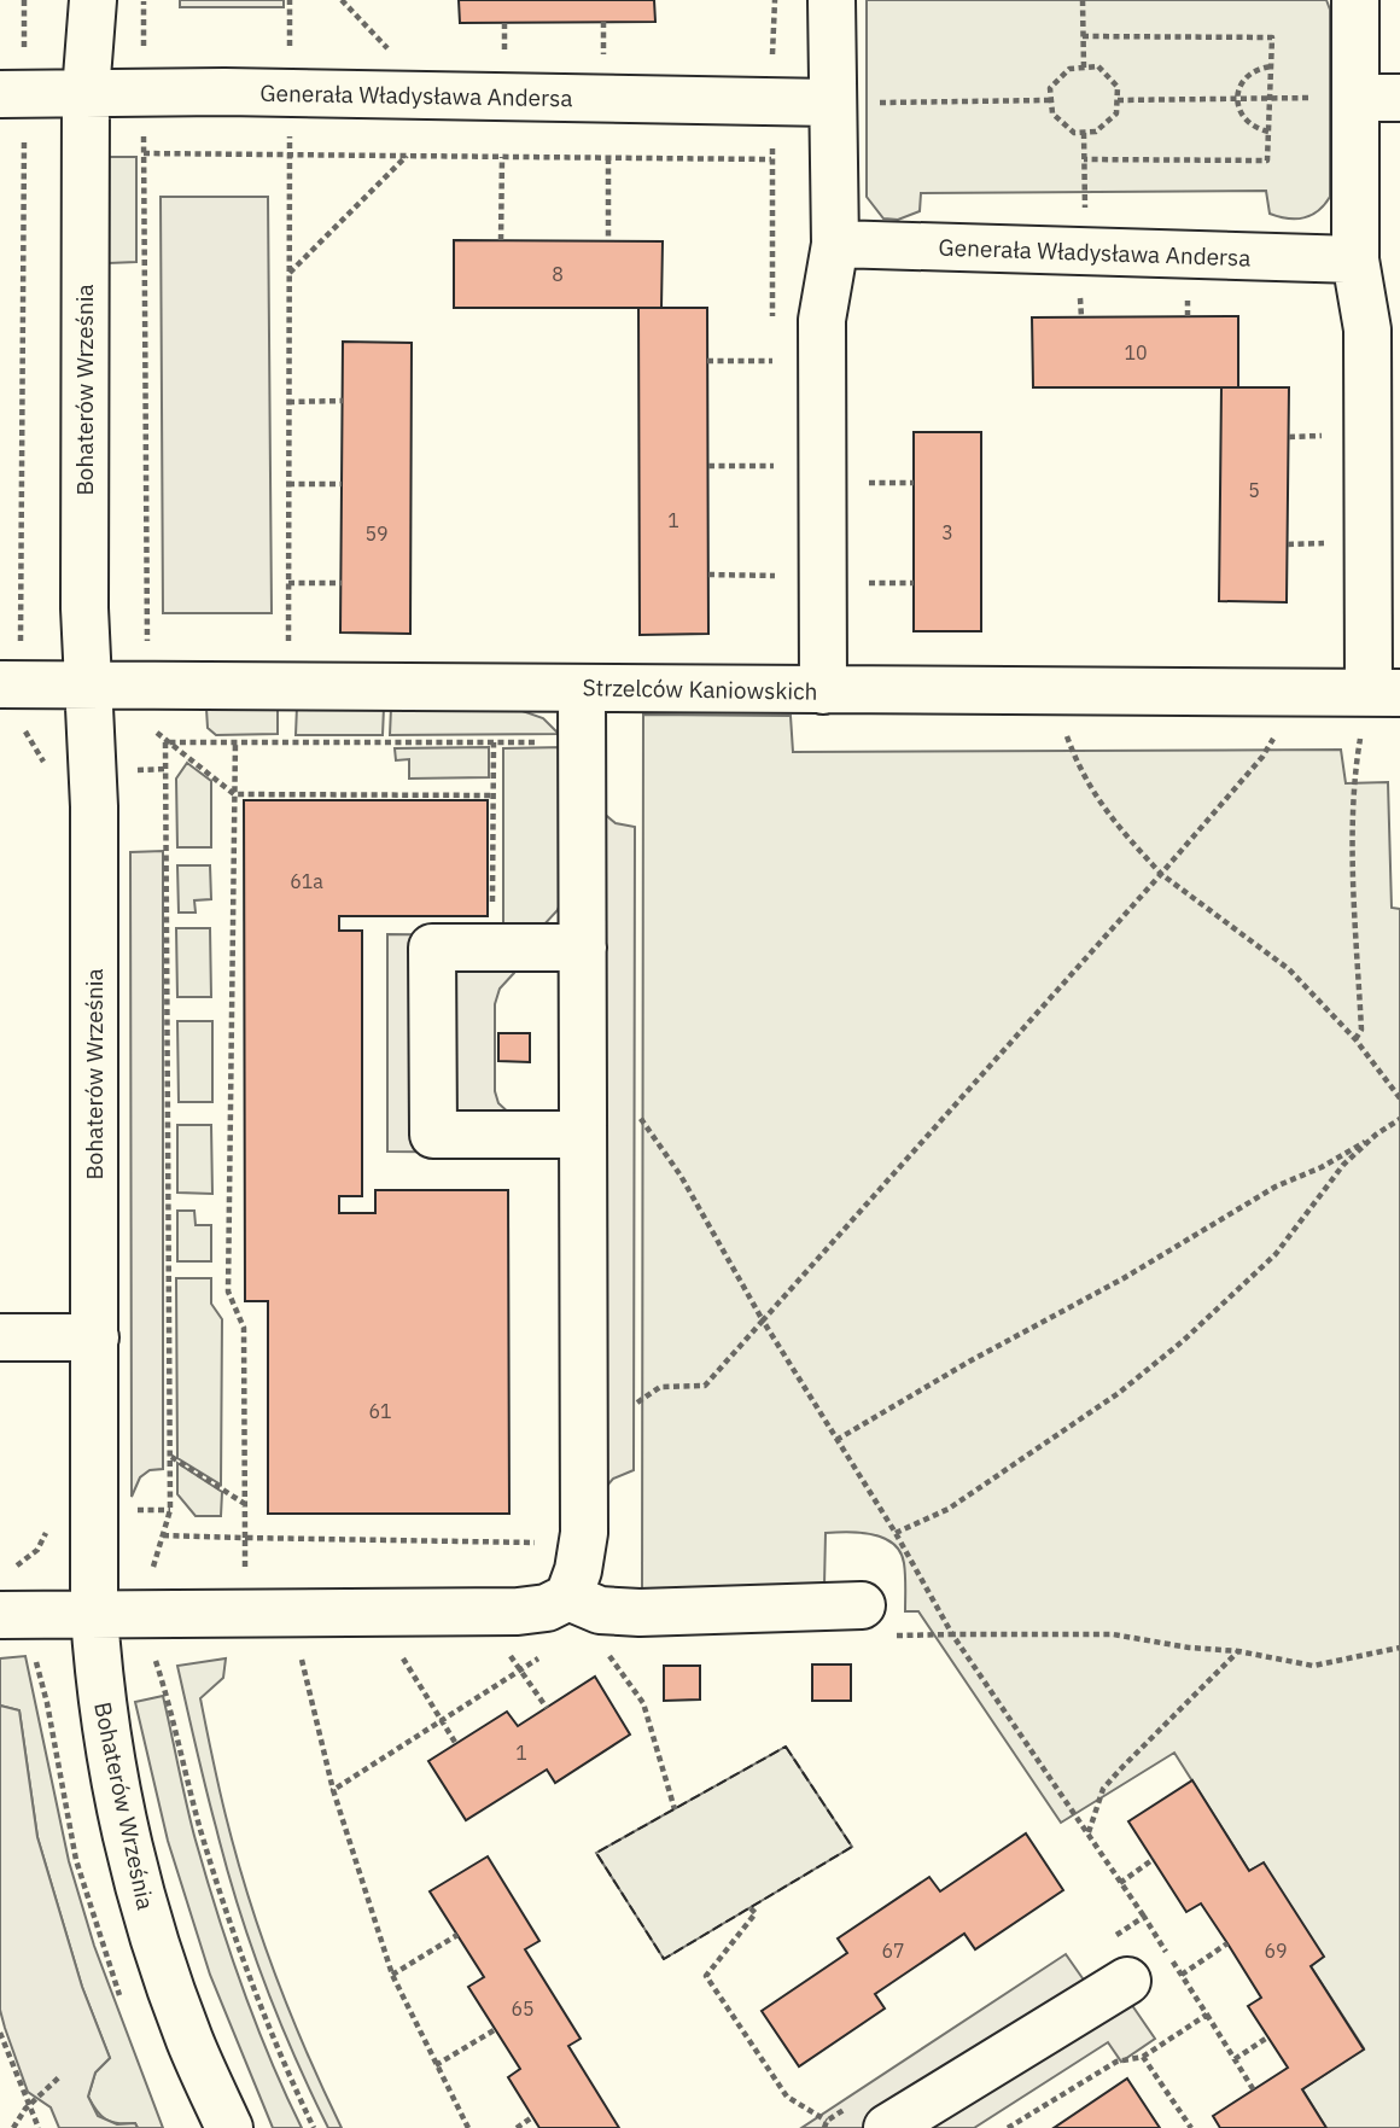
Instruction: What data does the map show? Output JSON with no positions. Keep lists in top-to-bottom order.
{
  "streets": {
    "street": ["Generała Władysława Andersa", "Bohaterów Września", "Strzelców Kaniowskich"]
  },
  "crossings": [
    ["Generała Władysława Andersa", "Bohaterów Września"],
    ["Bohaterów Września", "Strzelców Kaniowskich"]
  ],
  "house_numbers": [
    "8",
    "10",
    "5",
    "1",
    "3",
    "59",
    "61a",
    "61",
    "1",
    "67",
    "69",
    "65"
  ]
}
